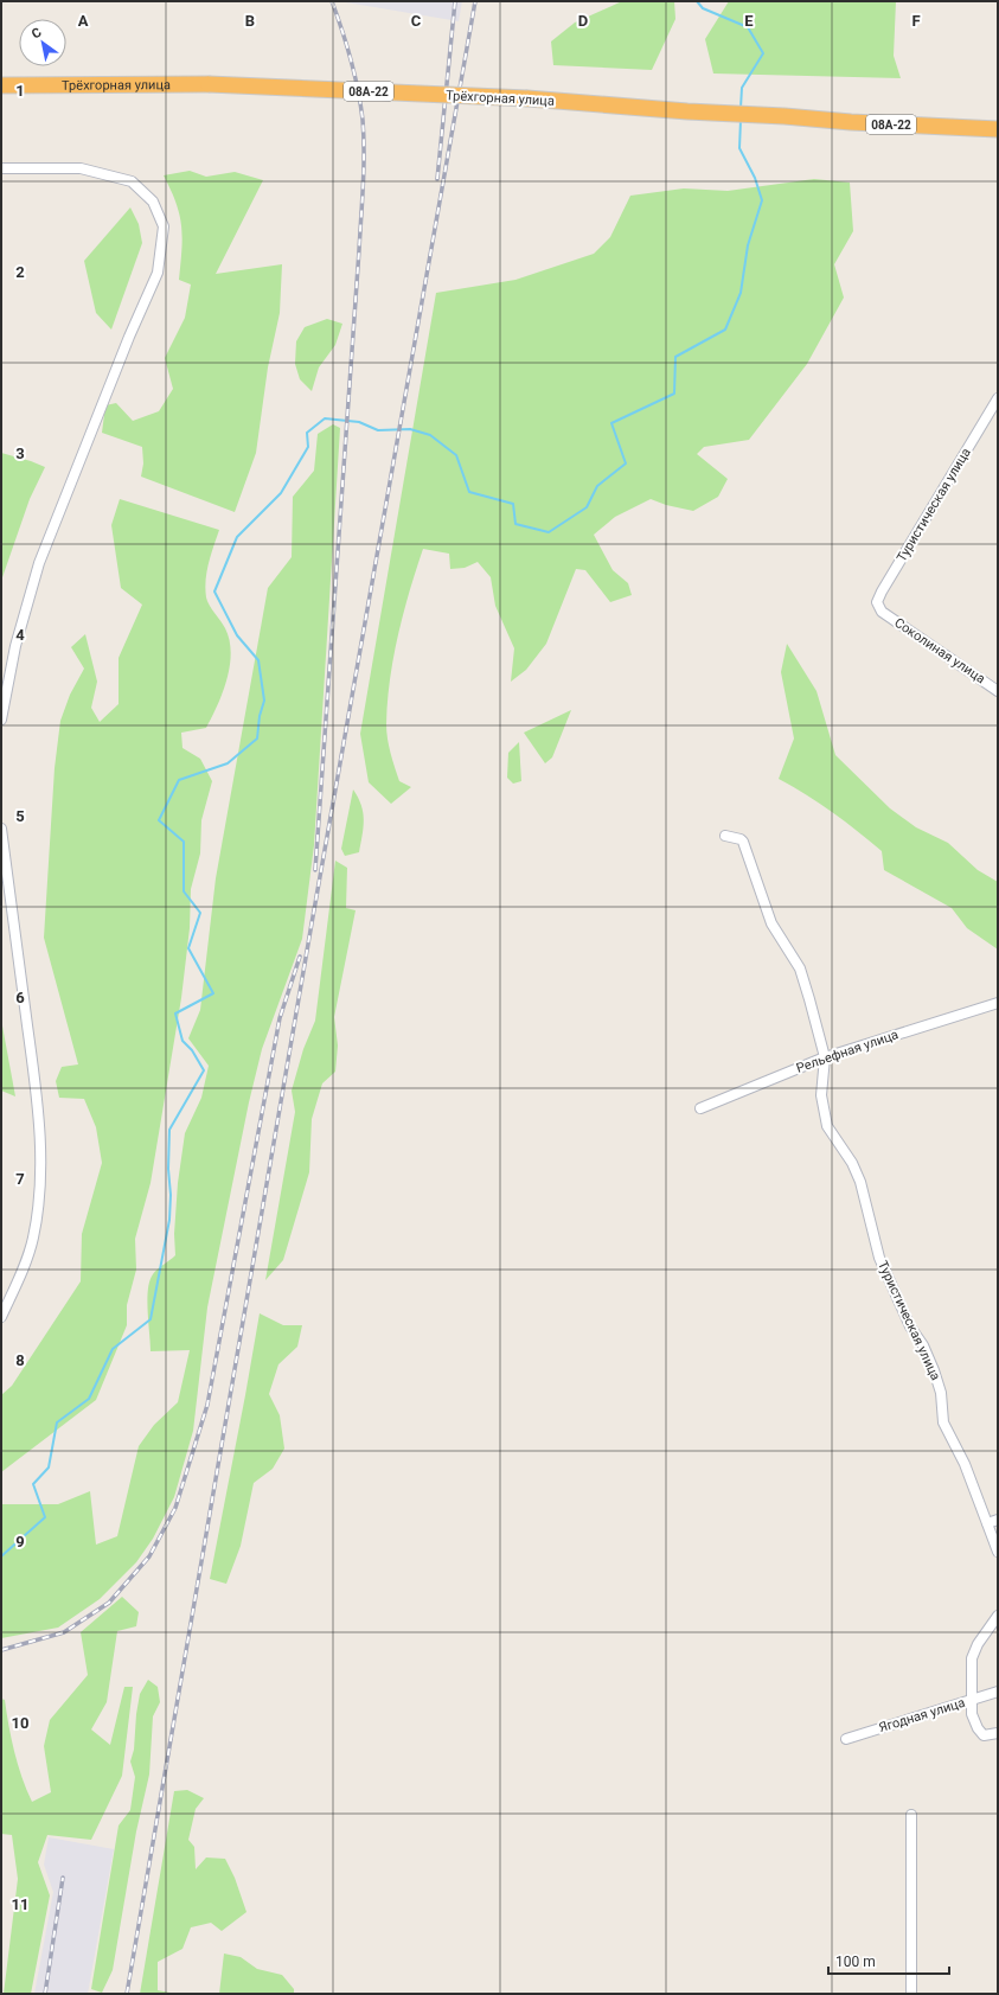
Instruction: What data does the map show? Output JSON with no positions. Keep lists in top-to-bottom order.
{
  "streets": {
    "highway": ["Трёхгорная улица", "08А-22"],
    "street": [
      "Туристическая улица",
      "Соколиная улица",
      "Рельефная улица",
      "Ягодная улица"
    ]
  },
  "crossings": [
    ["Туристическая улица", "Соколиная улица"],
    ["Туристическая улица", "Рельефная улица"]
  ],
  "scale_bar": "100 m",
  "north": "top left",
  "grid": {
    "columns": [
      "A",
      "B",
      "C",
      "D",
      "E",
      "F"
    ],
    "rows": [
      "1",
      "2",
      "3",
      "4",
      "5",
      "6",
      "7",
      "8",
      "9",
      "10",
      "11"
    ]
  }
}
